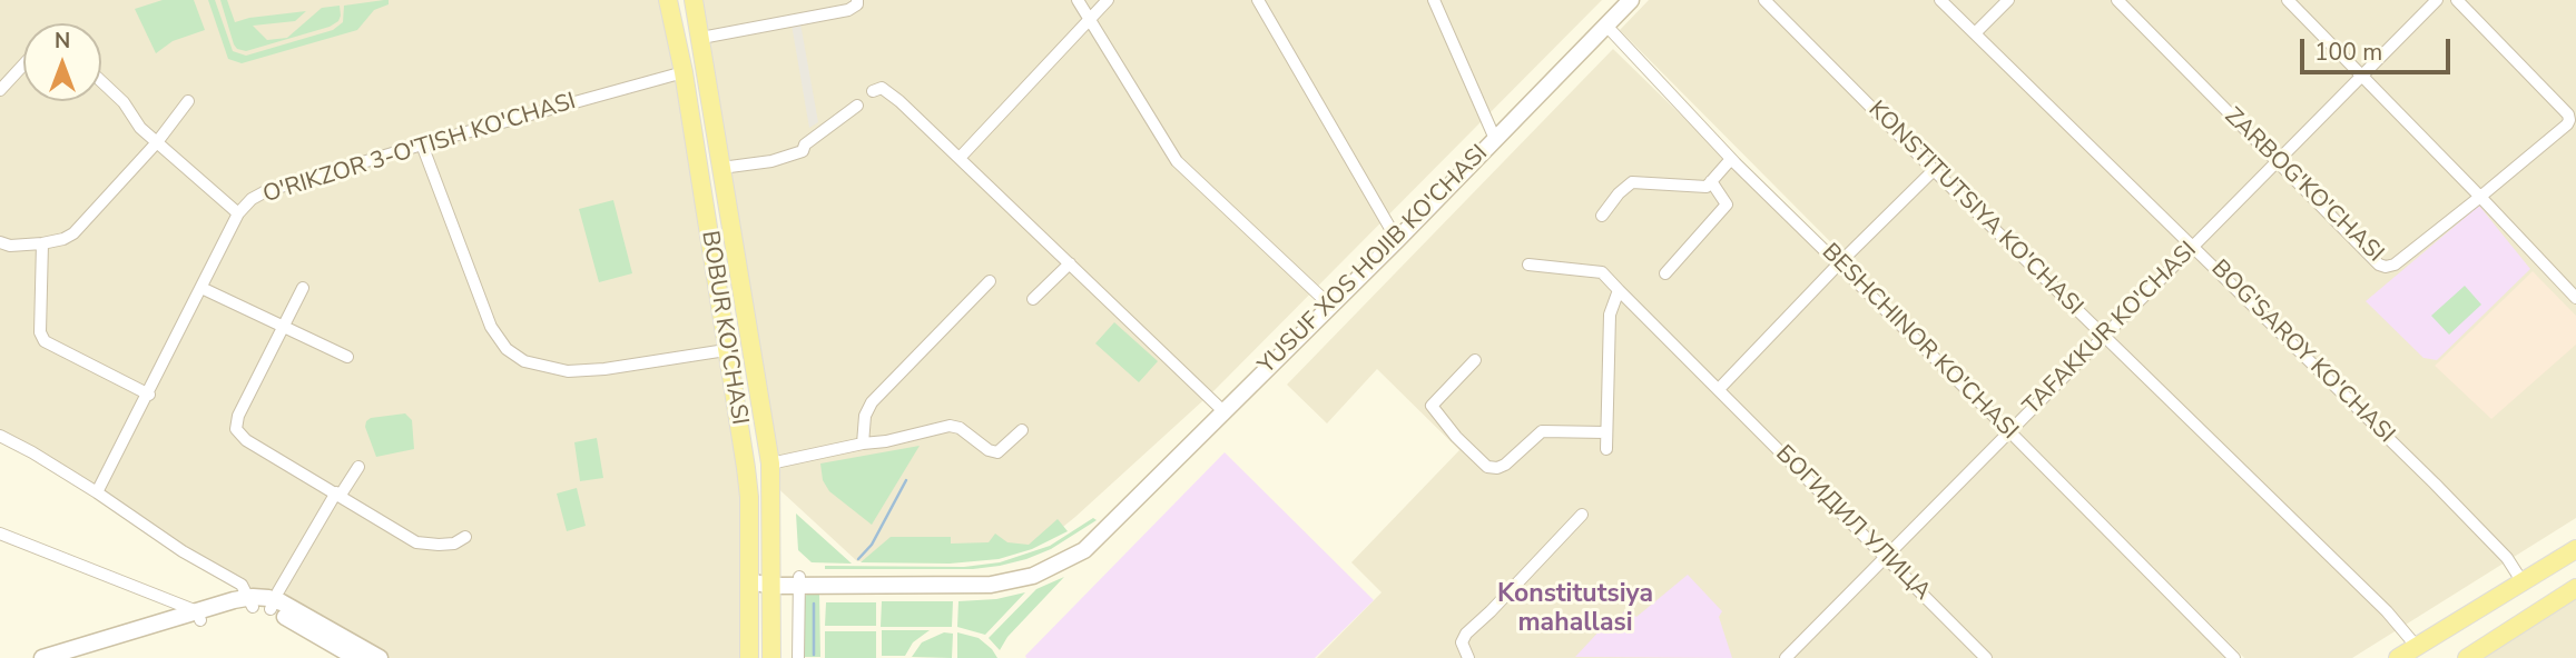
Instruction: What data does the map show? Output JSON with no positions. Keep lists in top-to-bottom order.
{
  "streets": {
    "main road": ["YUSUF XOS HOJIB KO'CHASI", "BOBUR KO'CHASI"],
    "street": [
      "O'RIKZOR 3-O'TISH KO'CHASI",
      "ZARBOG'KO'CHASI",
      "KONSTITUTSIYA KO'CHASI",
      "TAFAKKUR KO'CHASI",
      "BESHCHINOR KO'CHASI",
      "BOG'SAROY KO'CHASI",
      "БОГИДИЛ УЛИЦА"
    ]
  },
  "crossings": [
    ["O'RIKZOR 3-O'TISH KO'CHASI", "BOBUR KO'CHASI"],
    ["ZARBOG'KO'CHASI", "TAFAKKUR KO'CHASI"],
    ["KONSTITUTSIYA KO'CHASI", "TAFAKKUR KO'CHASI"],
    ["YUSUF XOS HOJIB KO'CHASI", "BOBUR KO'CHASI"],
    ["YUSUF XOS HOJIB KO'CHASI", "BESHCHINOR KO'CHASI"],
    ["TAFAKKUR KO'CHASI", "BESHCHINOR KO'CHASI"],
    ["TAFAKKUR KO'CHASI", "BOG'SAROY KO'CHASI"],
    ["TAFAKKUR KO'CHASI", "БОГИДИЛ УЛИЦА"]
  ],
  "districts": ["Konstitutsiya mahallasi"],
  "scale_bar": "100 m",
  "north": "top"
}
